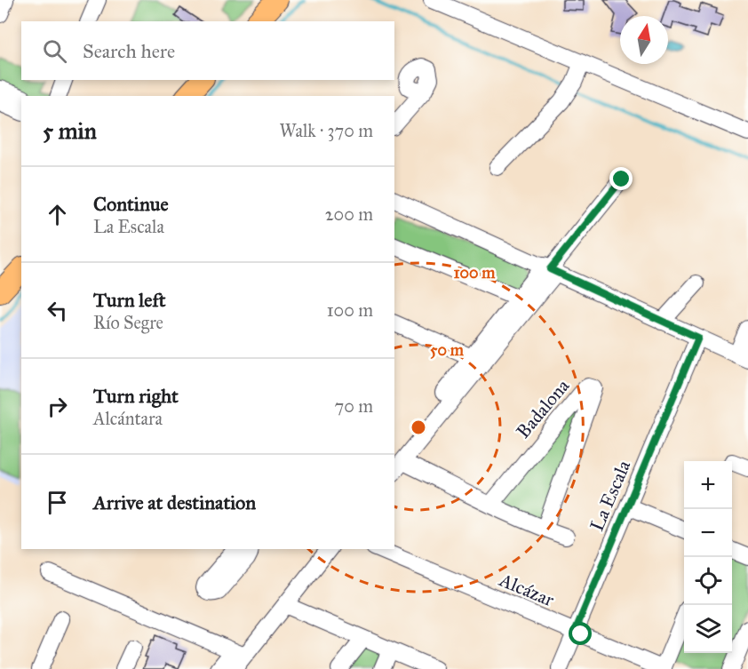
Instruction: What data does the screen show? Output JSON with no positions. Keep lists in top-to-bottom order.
{
  "streets": {
    "street": ["Badalona", "La Escala", "Alcázar"]
  },
  "crossings": [
    ["La Escala", "Alcázar"]
  ],
  "north": "top",
  "page": {
    "search": "Search here",
    "heading": ["5 min", "Walk · 370 m"],
    "list": [
      ["Continue", "La Escala", "200 m"],
      ["Turn left", "Río Segre", "100 m"],
      ["Turn right", "Alcántara", "70 m"],
      "Arrive at destination"
    ],
    "map_buttons": ["+", "−"]
  },
  "rings": ["100 m", "50 m"]
}
